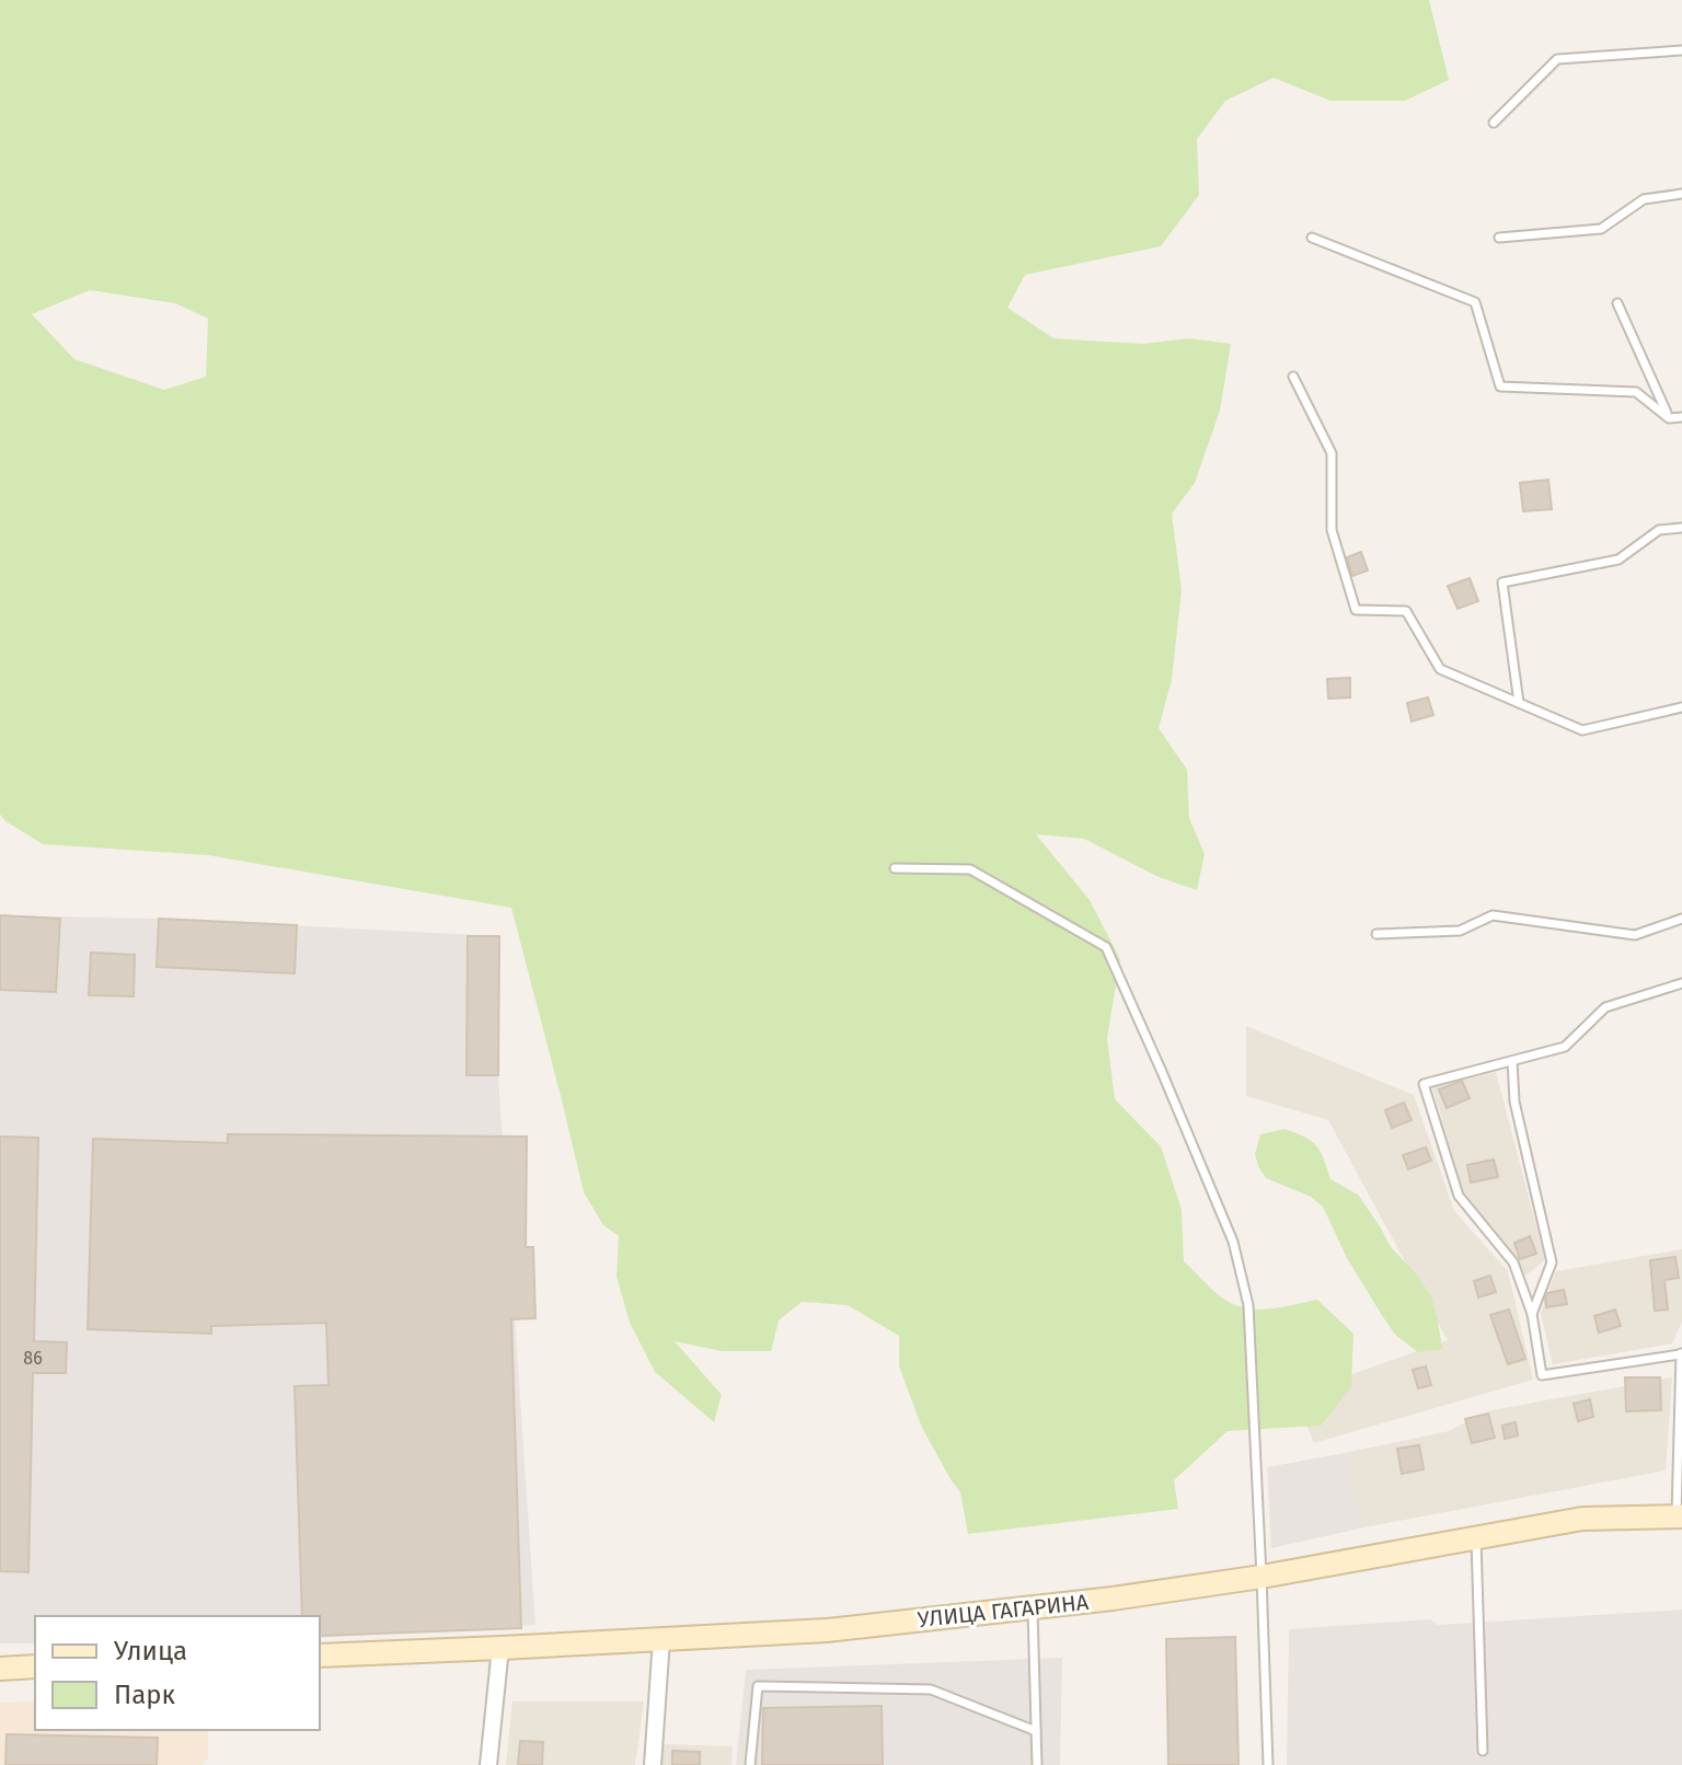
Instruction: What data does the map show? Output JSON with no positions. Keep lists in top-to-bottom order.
{
  "streets": {
    "street": ["УЛИЦА ГАГАРИНА"]
  },
  "house_numbers": ["86"],
  "legend": ["Улица", "Парк"]
}
